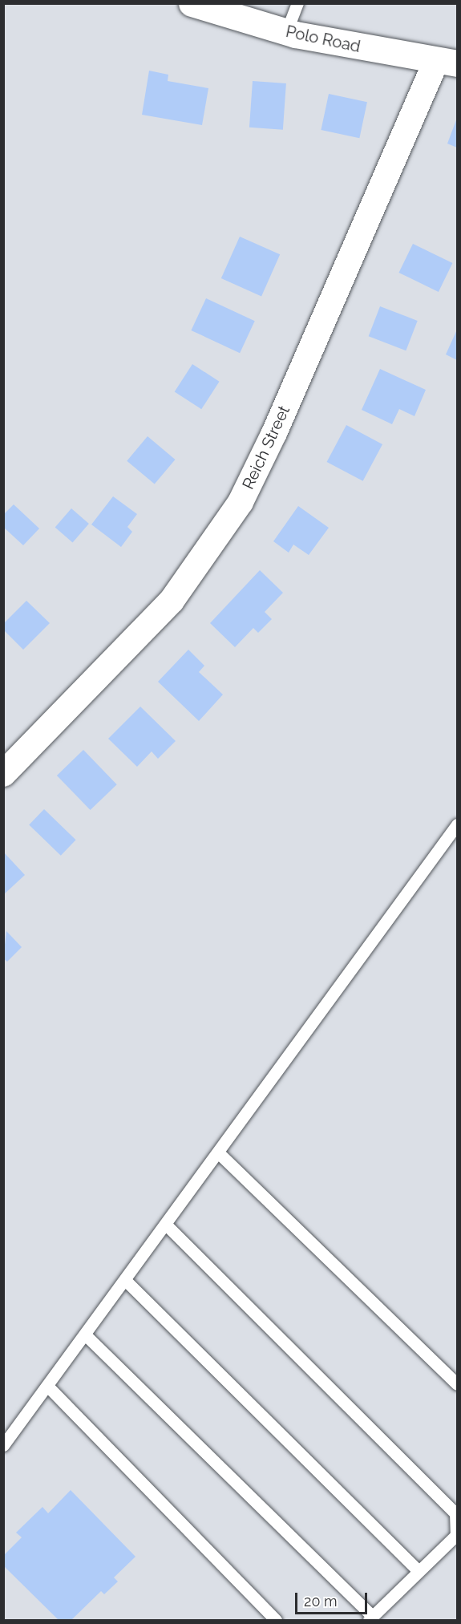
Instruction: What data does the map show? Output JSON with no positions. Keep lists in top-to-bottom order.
{
  "streets": {
    "main road": ["Polo Road"],
    "street": ["Reich Street"]
  },
  "crossings": [
    ["Polo Road", "Reich Street"]
  ],
  "scale_bar": "20 m"
}
